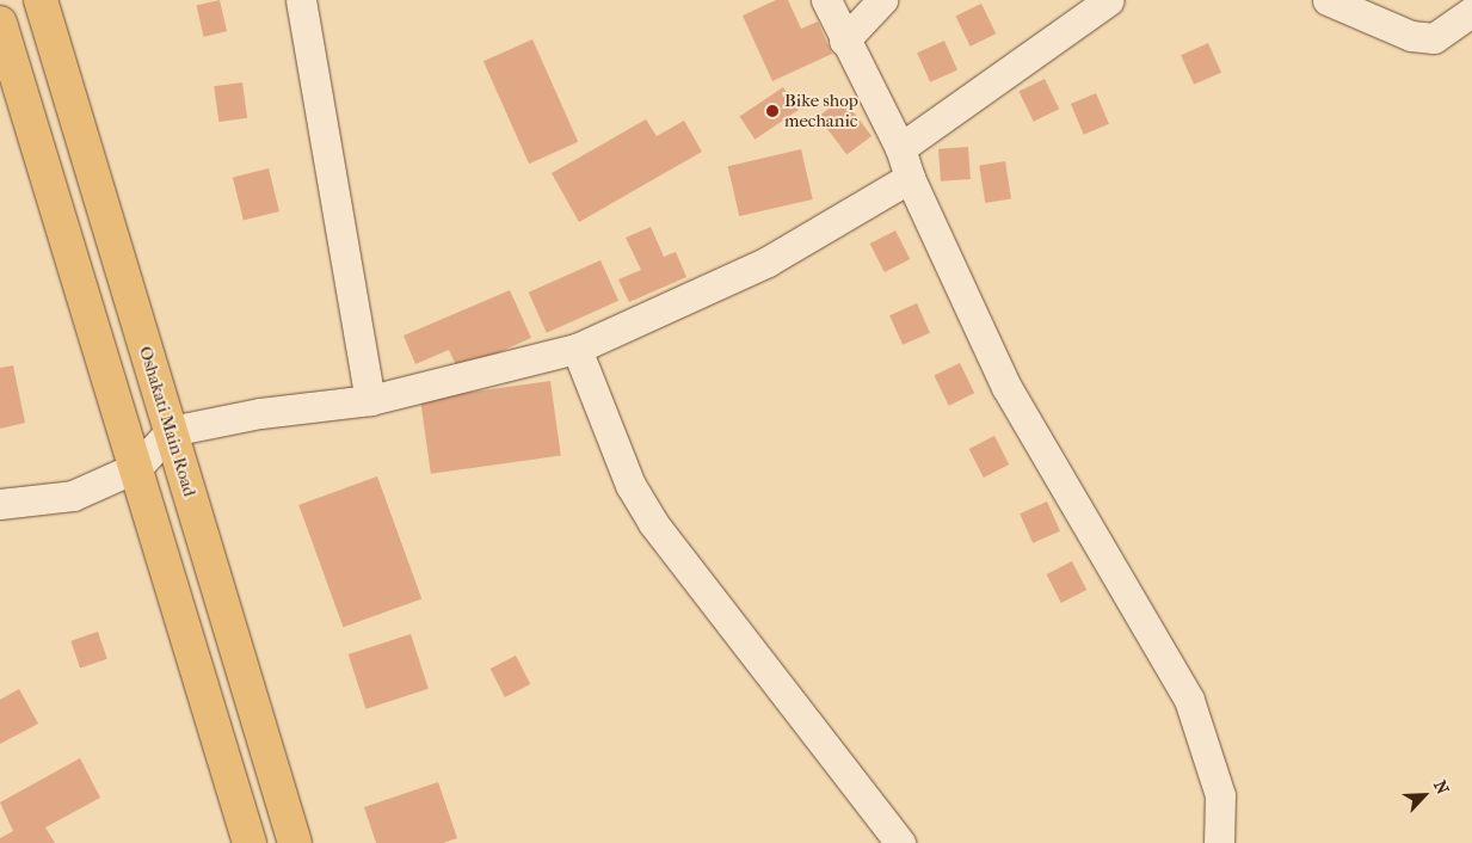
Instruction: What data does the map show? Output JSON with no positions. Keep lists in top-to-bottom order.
{
  "streets": {
    "main road": ["Oshakati Main Road"]
  },
  "places": ["Bike shop mechanic"],
  "north": "top right"
}
